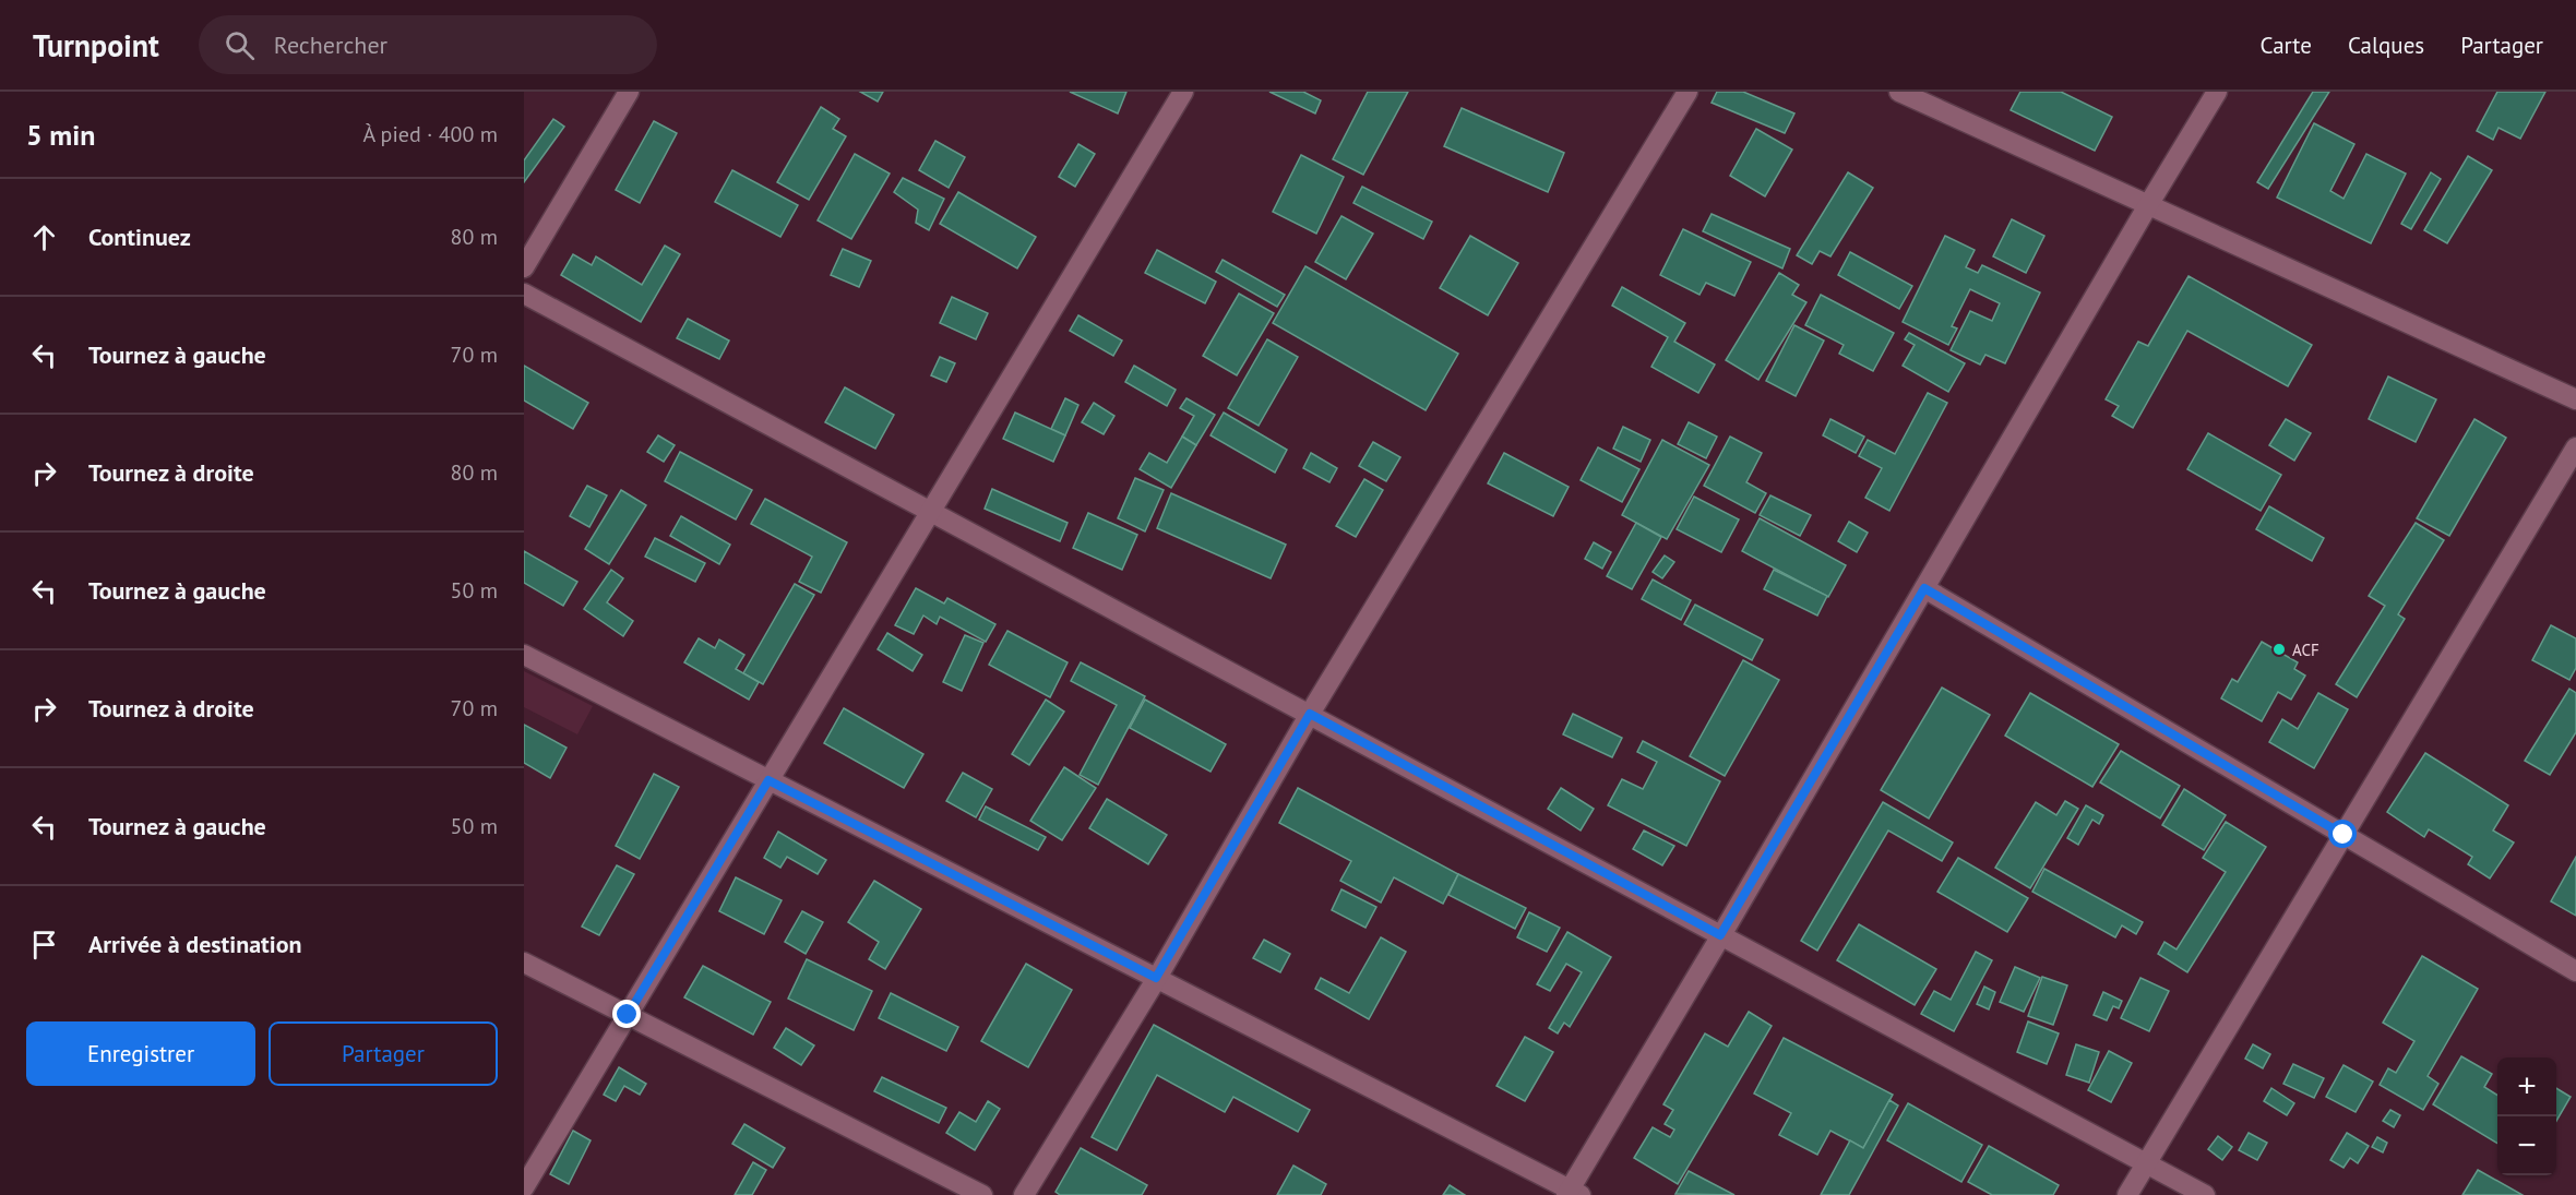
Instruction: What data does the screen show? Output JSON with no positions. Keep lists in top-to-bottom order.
{
  "places": ["ACF"],
  "page": {
    "header": "Turnpoint",
    "search": "Rechercher",
    "nav": ["Carte", "Calques", "Partager"],
    "heading": ["5 min", "À pied · 400 m"],
    "list": [
      ["Continuez", "80 m"],
      ["Tournez à gauche", "70 m"],
      ["Tournez à droite", "80 m"],
      ["Tournez à gauche", "50 m"],
      ["Tournez à droite", "70 m"],
      ["Tournez à gauche", "50 m"],
      "Arrivée à destination"
    ],
    "buttons": ["Enregistrer", "Partager"],
    "map_buttons": ["+", "−"]
  }
}
